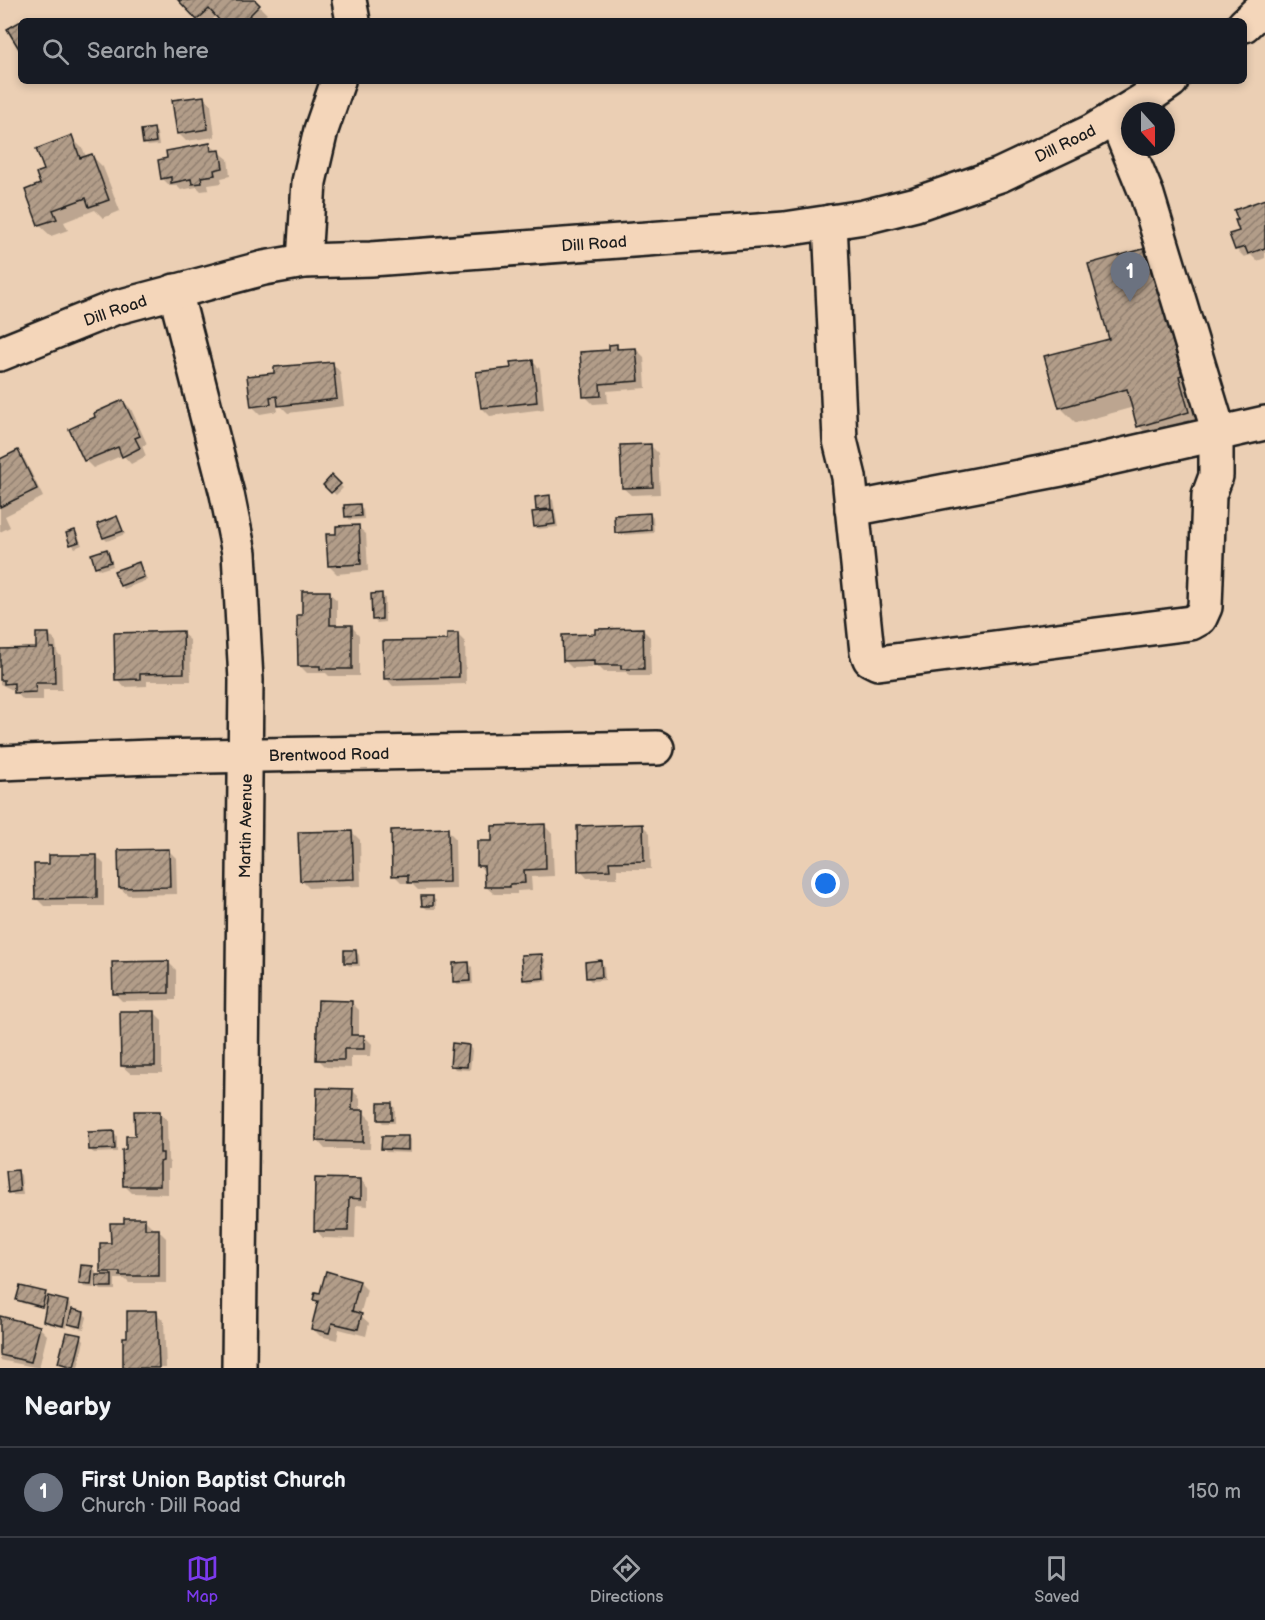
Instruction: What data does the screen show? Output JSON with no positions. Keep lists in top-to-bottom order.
{
  "streets": {
    "street": ["Dill Road", "Brentwood Road", "Martin Avenue"]
  },
  "crossings": [
    ["Dill Road", "Martin Avenue"],
    ["Brentwood Road", "Martin Avenue"]
  ],
  "north": "bottom",
  "page": {
    "search": "Search here",
    "pins": "1",
    "heading": "Nearby",
    "list": [
      {
        "mark": "1",
        "name": "First Union Baptist Church",
        "note": "Church · Dill Road",
        "value": "150 m"
      }
    ],
    "nav": ["Map", "Directions", "Saved"]
  }
}
